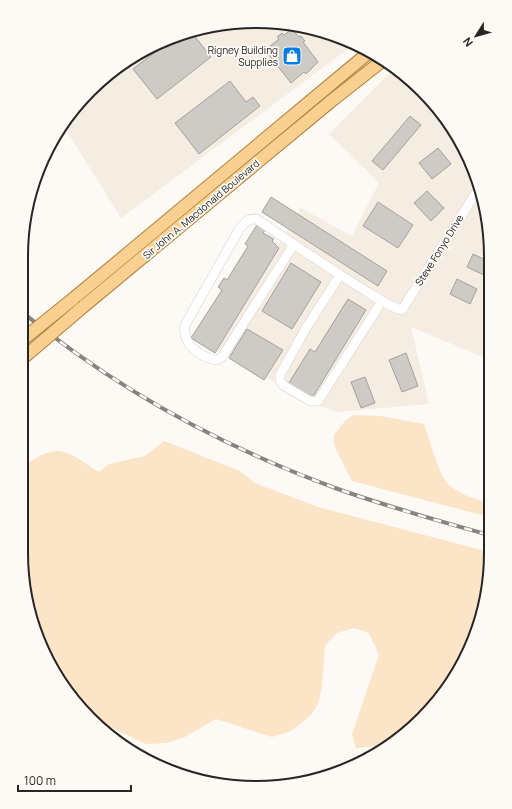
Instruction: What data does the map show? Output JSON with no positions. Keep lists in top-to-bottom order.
{
  "streets": {
    "main road": ["Sir John A. Macdonald Boulevard"],
    "street": ["Steve Fonyo Drive"]
  },
  "places": {
    "shop": ["Rigney Building Supplies"]
  },
  "scale_bar": "100 m",
  "north": "bottom left"
}
